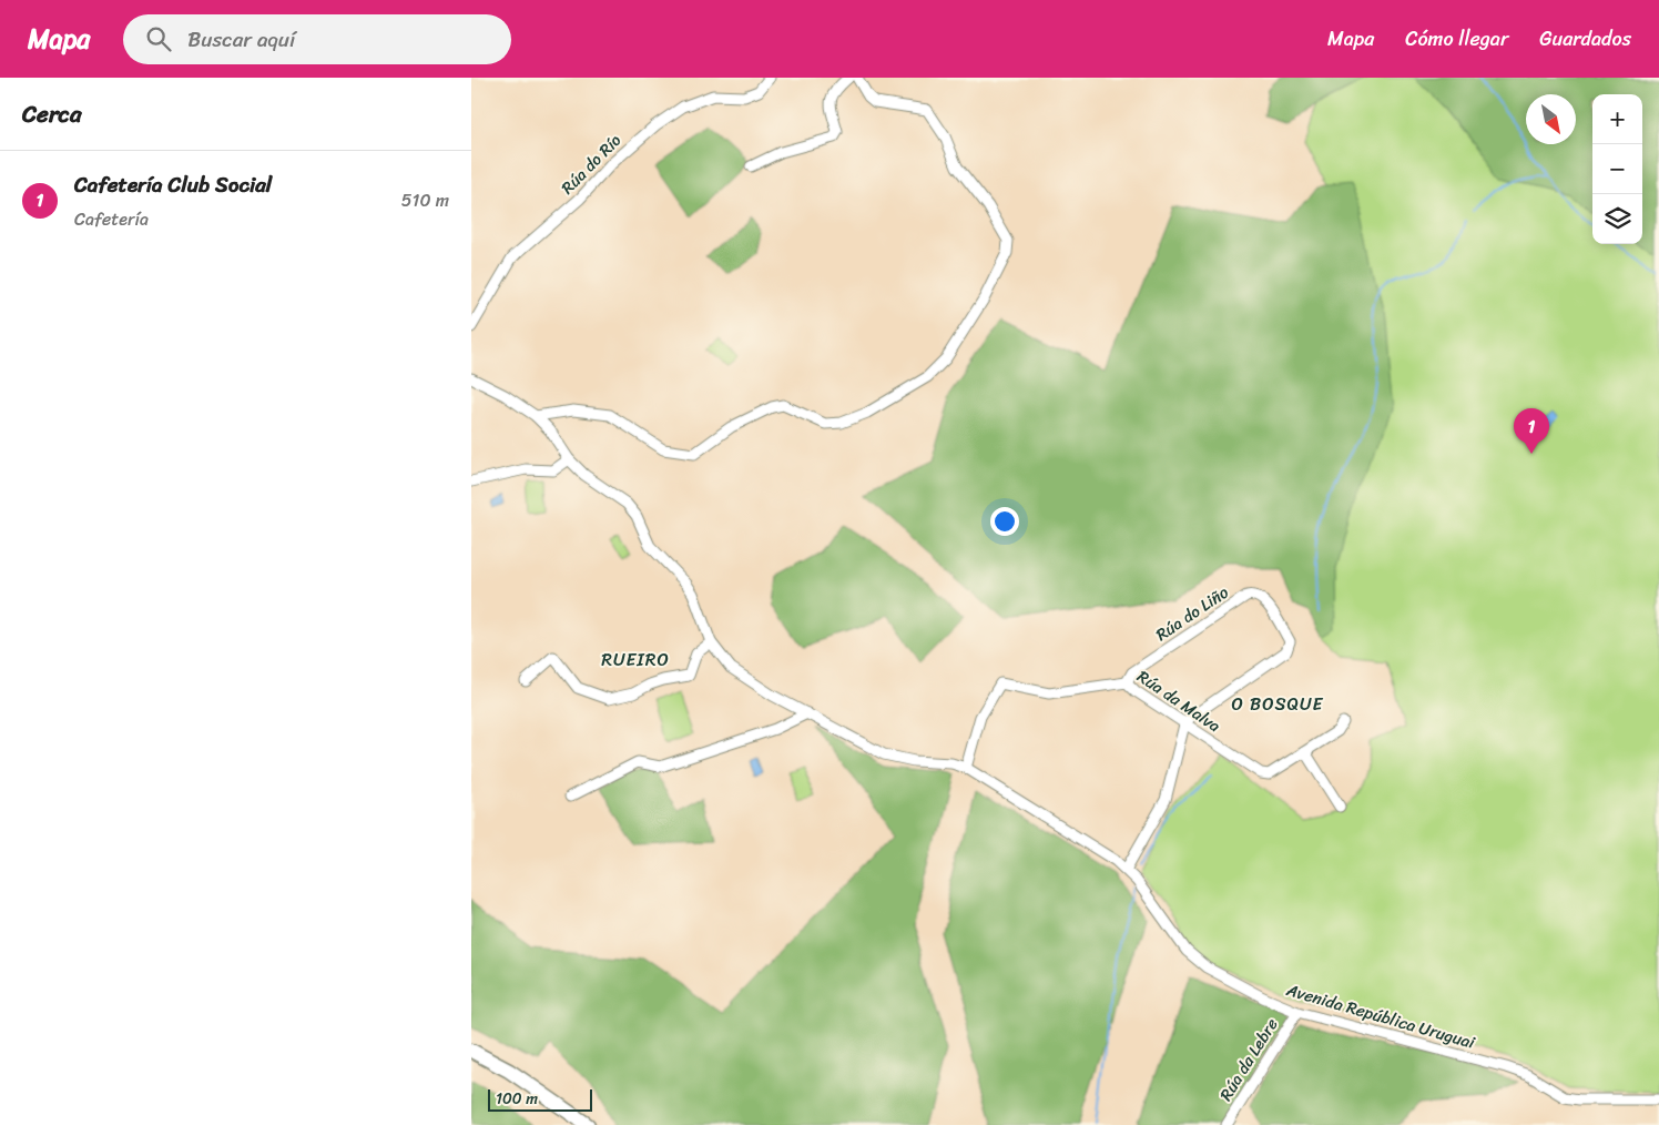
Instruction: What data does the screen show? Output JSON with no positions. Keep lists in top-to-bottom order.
{
  "streets": {
    "street": [
      "Rúa do Río",
      "Rúa do Liño",
      "Rúa da Malva",
      "Avenida República Uruguai",
      "Rúa da Lebre"
    ]
  },
  "crossings": [
    ["Rúa do Liño", "Rúa da Malva"],
    ["Rúa da Malva", "Avenida República Uruguai"],
    ["Avenida República Uruguai", "Rúa da Lebre"]
  ],
  "districts": ["RUEIRO", "O BOSQUE"],
  "scale_bar": "100 m",
  "north": "bottom right",
  "page": {
    "header": "Mapa",
    "search": "Buscar aquí",
    "nav": ["Mapa", "Cómo llegar", "Guardados"],
    "heading": "Cerca",
    "map_buttons": ["+", "−"],
    "list": [
      {
        "mark": "1",
        "name": "Cafetería Club Social",
        "note": "Cafetería",
        "value": "510 m"
      }
    ],
    "pins": "1",
    "scale": "100 m"
  }
}
